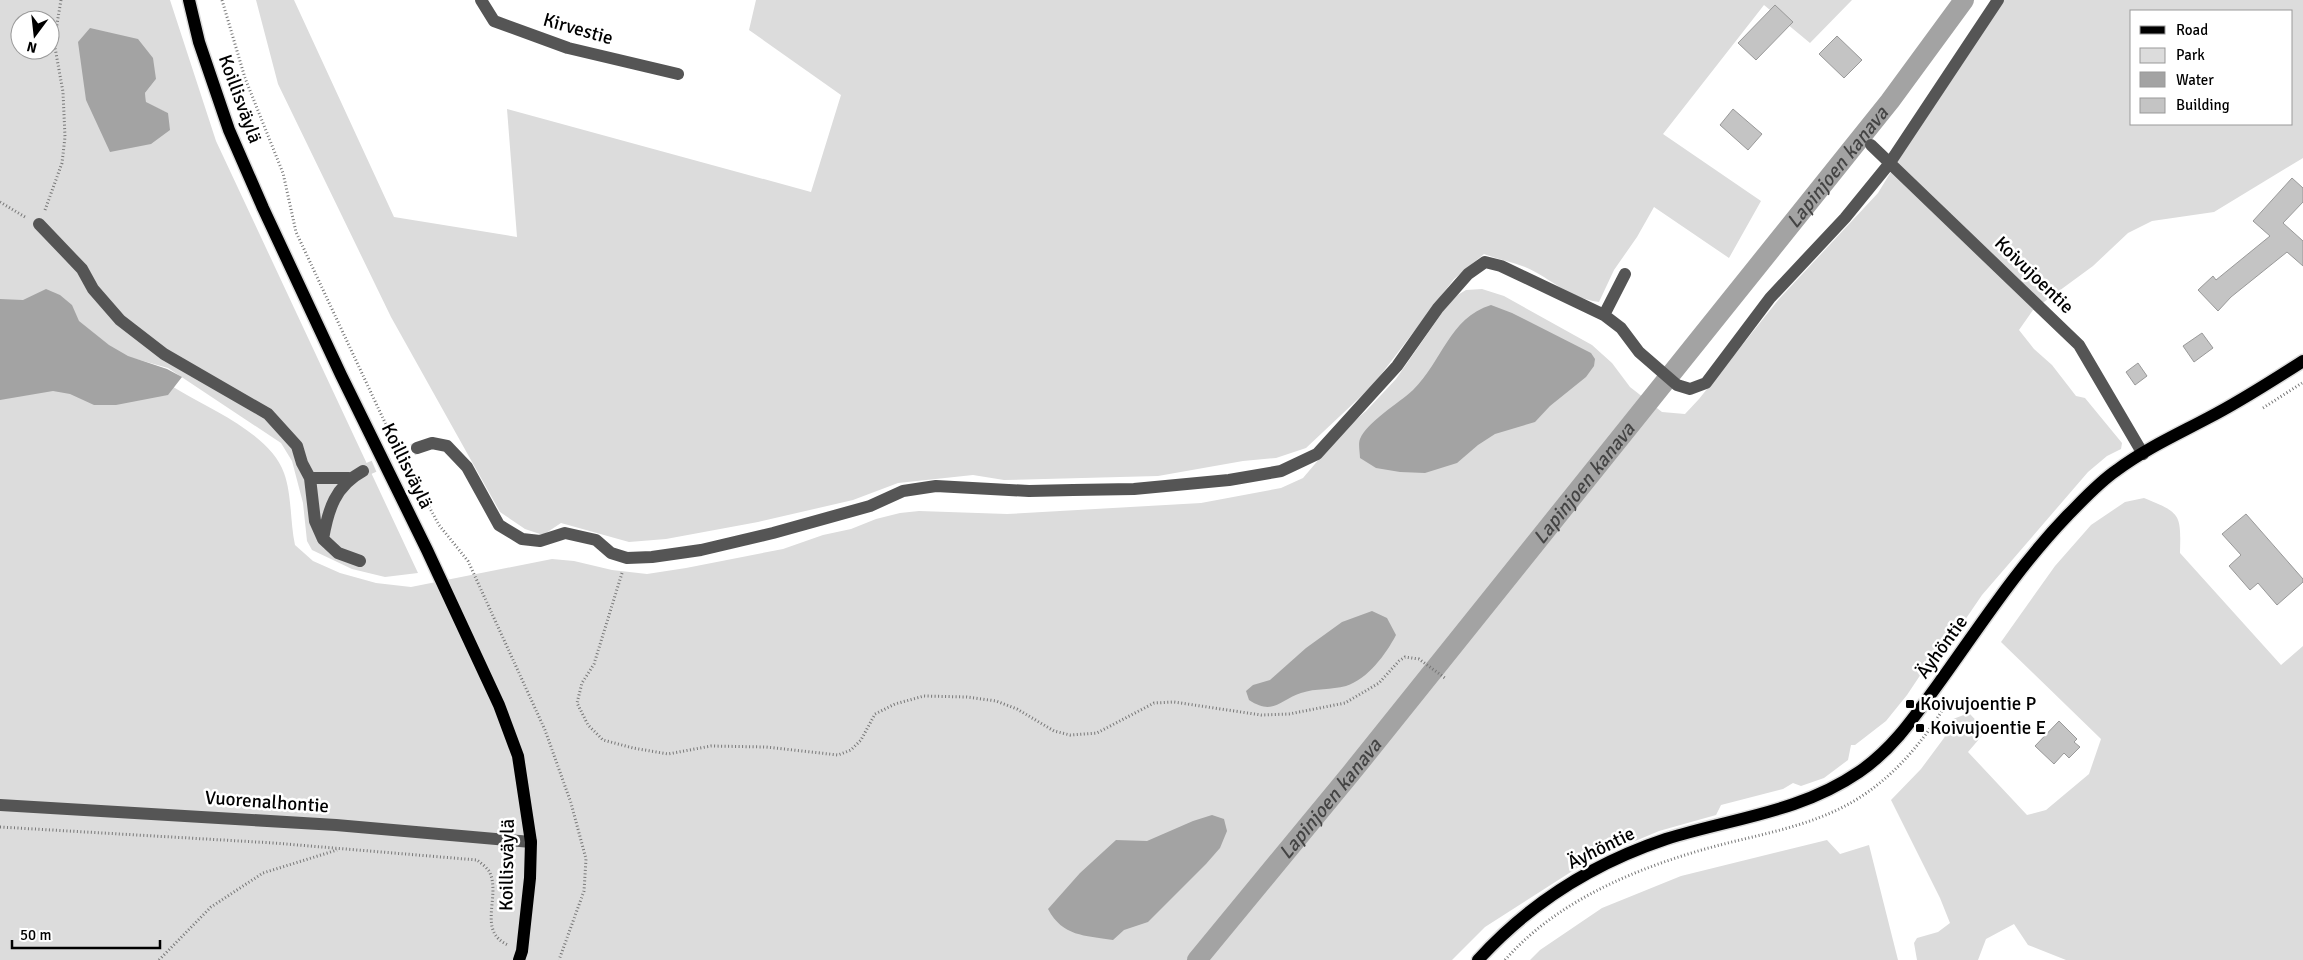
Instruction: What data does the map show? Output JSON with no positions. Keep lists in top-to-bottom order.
{
  "streets": {
    "main road": ["Koillisväylä", "Äyhöntie"],
    "street": ["Kirvestie", "Koivujoentie", "Vuorenalhontie"]
  },
  "crossings": [
    ["Koillisväylä", "Vuorenalhontie"],
    ["Koivujoentie", "Äyhöntie"]
  ],
  "water": ["Lapinjoen kanava"],
  "places": {
    "transit": ["Koivujoentie P", "Koivujoentie E"]
  },
  "legend": [
    "Road",
    "Park",
    "Water",
    "Building"
  ],
  "scale_bar": "50 m",
  "north": "bottom"
}
